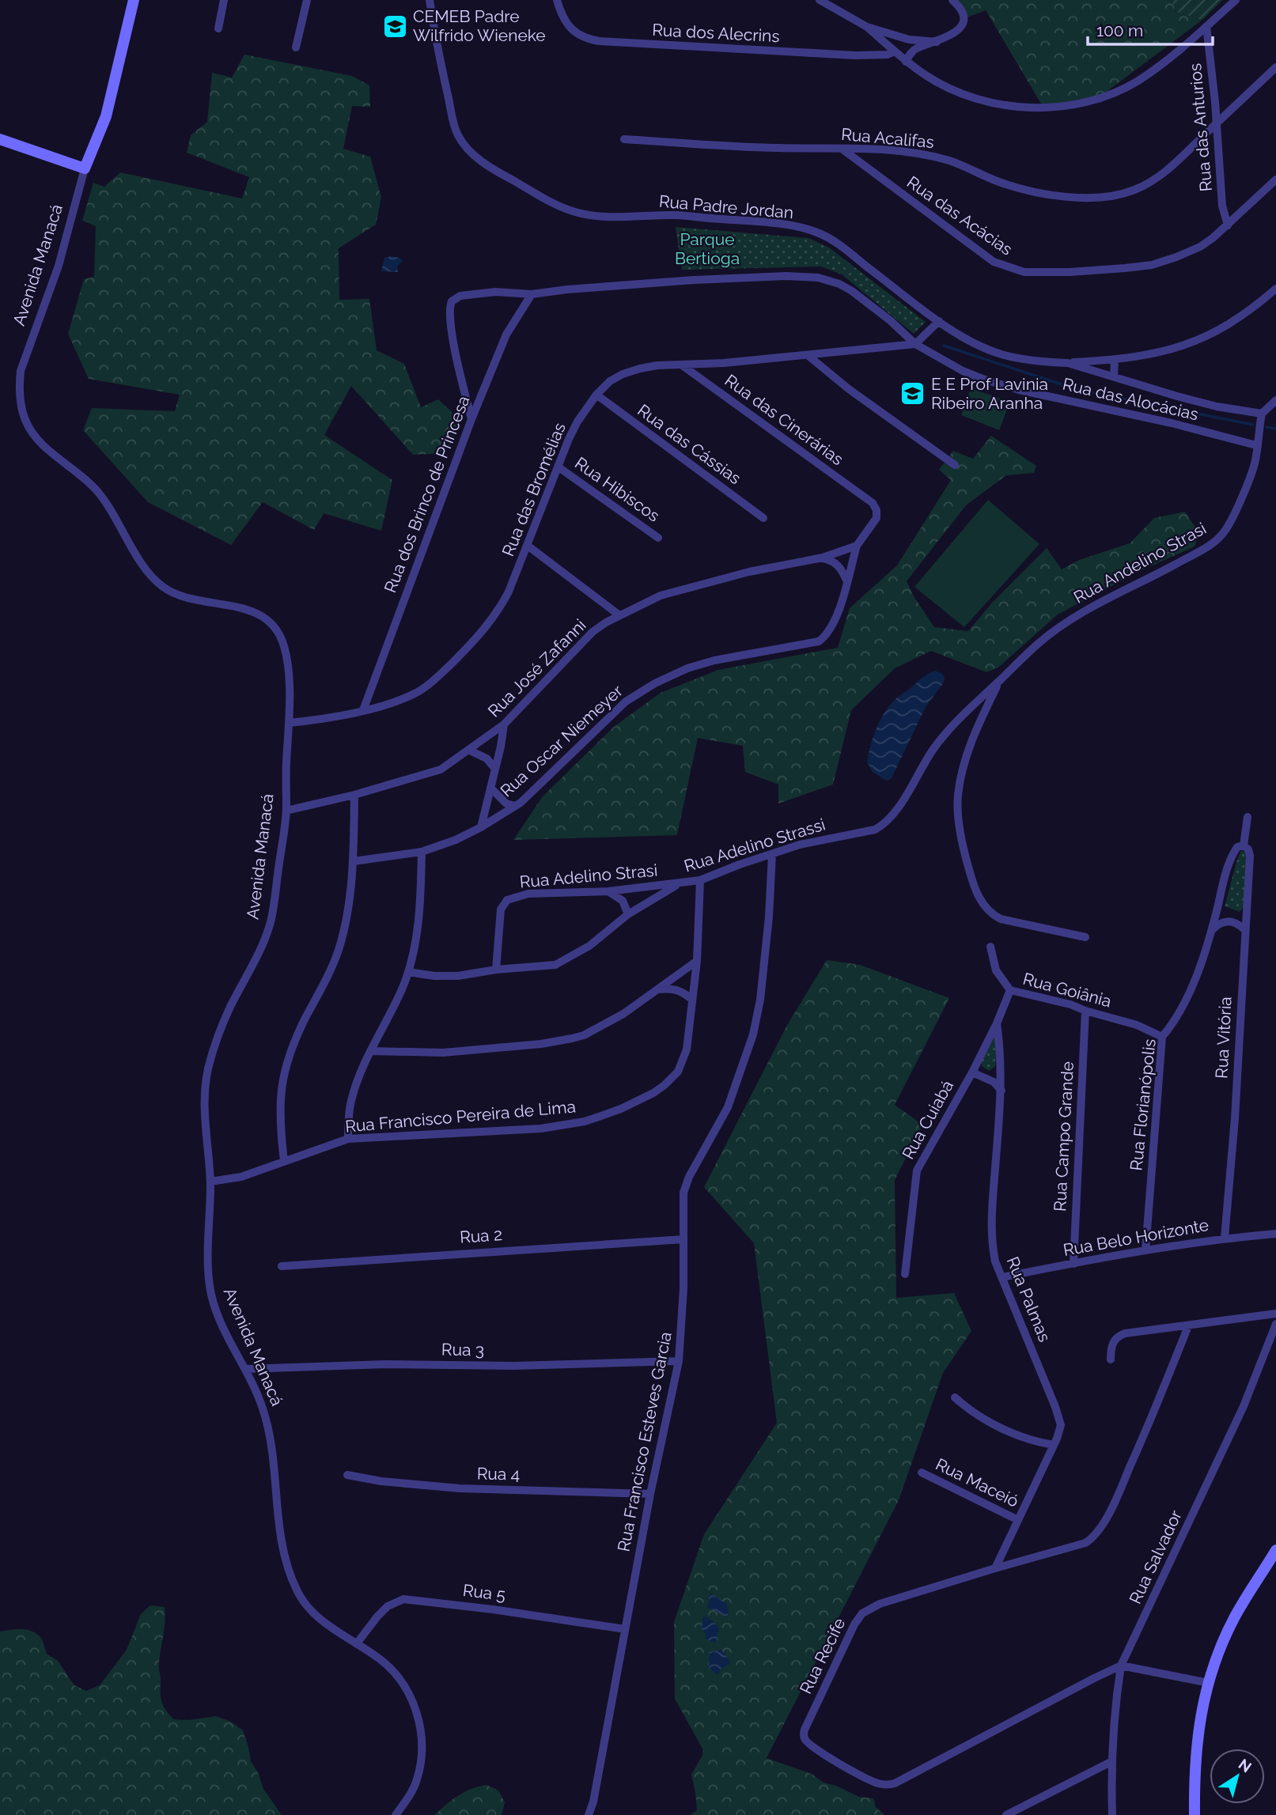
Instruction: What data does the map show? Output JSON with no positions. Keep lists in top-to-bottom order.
{
  "streets": {
    "street": [
      "Rua dos Alecrins",
      "Rua das Anturios",
      "Rua Acalifas",
      "Rua Padre Jordan",
      "Rua das Acácias",
      "Avenida Manacá",
      "Rua das Alocácias",
      "Rua das Cinerárias",
      "Rua das Cássias",
      "Rua das Bromélias",
      "Rua Hibiscos",
      "Rua dos Brinco de Princesa",
      "Rua Andelino Strasi",
      "Rua José Zafanni",
      "Rua Oscar Niemeyer",
      "Rua Adelino Strassi",
      "Rua Adelino Strasi",
      "Rua Goiânia",
      "Rua Vitória",
      "Rua Florianópolis",
      "Rua Francisco Pereira de Lima",
      "Rua Cuiabá",
      "Rua Campo Grande",
      "Rua 2",
      "Rua Belo Horizonte",
      "Rua Palmas",
      "Rua 3",
      "Rua Francisco Esteves Garcia",
      "Rua 4",
      "Rua Maceió",
      "Rua Salvador",
      "Rua 5",
      "Rua Recife"
    ]
  },
  "crossings": [
    ["Rua das Anturios", "Rua Acalifas"],
    ["Rua das Anturios", "Rua das Acácias"],
    ["Rua Acalifas", "Rua das Acácias"],
    ["Rua Padre Jordan", "Rua Andelino Strasi"],
    ["Avenida Manacá", "Rua das Bromélias"],
    ["Avenida Manacá", "Rua José Zafanni"],
    ["Avenida Manacá", "Rua Francisco Pereira de Lima"],
    ["Avenida Manacá", "Rua 3"],
    ["Avenida Manacá", "Rua 5"],
    ["Rua das Alocácias", "Rua das Bromélias"],
    ["Rua das Alocácias", "Rua dos Brinco de Princesa"],
    ["Rua das Alocácias", "Rua Andelino Strasi"],
    ["Rua das Cinerárias", "Rua das Bromélias"],
    ["Rua das Cinerárias", "Rua José Zafanni"],
    ["Rua das Cinerárias", "Rua Oscar Niemeyer"],
    ["Rua das Cássias", "Rua das Bromélias"],
    ["Rua das Bromélias", "Rua Hibiscos"],
    ["Rua das Bromélias", "Rua dos Brinco de Princesa"],
    ["Rua Andelino Strasi", "Rua Adelino Strassi"],
    ["Rua José Zafanni", "Rua Oscar Niemeyer"],
    ["Rua Adelino Strassi", "Rua Adelino Strasi"],
    ["Rua Adelino Strassi", "Rua Francisco Pereira de Lima"],
    ["Rua Adelino Strassi", "Rua Francisco Esteves Garcia"],
    ["Rua Goiânia", "Rua Florianópolis"],
    ["Rua Goiânia", "Rua Cuiabá"],
    ["Rua Goiânia", "Rua Campo Grande"],
    ["Rua Vitória", "Rua Florianópolis"],
    ["Rua Vitória", "Rua Belo Horizonte"],
    ["Rua Florianópolis", "Rua Belo Horizonte"],
    ["Rua Cuiabá", "Rua Palmas"],
    ["Rua Campo Grande", "Rua Belo Horizonte"],
    ["Rua 2", "Rua Francisco Esteves Garcia"],
    ["Rua Belo Horizonte", "Rua Palmas"],
    ["Rua Palmas", "Rua Maceió"],
    ["Rua Palmas", "Rua Recife"],
    ["Rua 3", "Rua Francisco Esteves Garcia"],
    ["Rua Francisco Esteves Garcia", "Rua 4"],
    ["Rua Francisco Esteves Garcia", "Rua 5"],
    ["Rua Salvador", "Rua Recife"]
  ],
  "parks": ["Parque Bertioga"],
  "places": {
    "school or university": ["CEMEB Padre Wilfrido Wieneke", "E E Prof Lavinia Ribeiro Aranha"]
  },
  "scale_bar": "100 m",
  "north": "top right"
}
